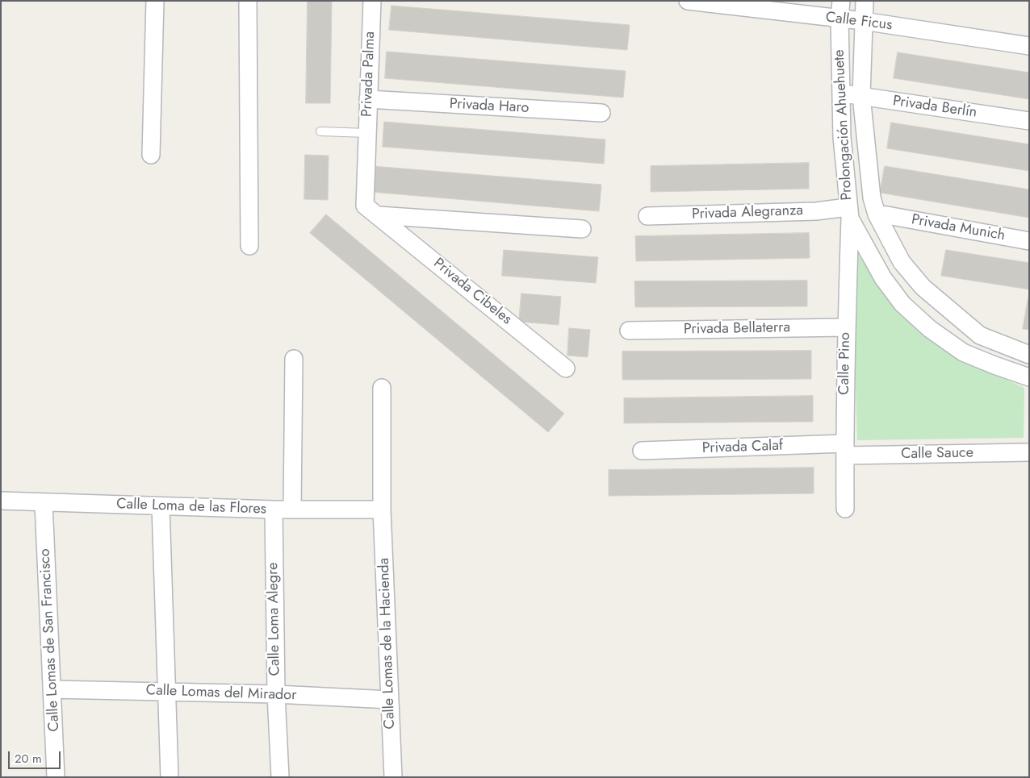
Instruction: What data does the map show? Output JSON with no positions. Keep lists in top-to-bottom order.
{
  "streets": {
    "street": [
      "Calle Ficus",
      "Privada Palma",
      "Privada Haro",
      "Privada Berlín",
      "Prolongación Ahuehuete",
      "Privada Alegranza",
      "Privada Munich",
      "Privada Cibeles",
      "Privada Bellaterra",
      "Calle Pino",
      "Privada Calaf",
      "Calle Sauce",
      "Calle Loma de las Flores",
      "Calle Loma Alegre",
      "Calle Lomas de San Francisco",
      "Calle Lomas de la Hacienda",
      "Calle Lomas del Mirador"
    ]
  },
  "crossings": [
    ["Calle Ficus", "Prolongación Ahuehuete"],
    ["Privada Palma", "Privada Haro"],
    ["Privada Palma", "Privada Cibeles"],
    ["Privada Berlín", "Prolongación Ahuehuete"],
    ["Prolongación Ahuehuete", "Privada Alegranza"],
    ["Prolongación Ahuehuete", "Privada Munich"],
    ["Prolongación Ahuehuete", "Calle Pino"],
    ["Privada Alegranza", "Calle Pino"],
    ["Privada Bellaterra", "Calle Pino"],
    ["Calle Pino", "Privada Calaf"],
    ["Calle Pino", "Calle Sauce"],
    ["Privada Calaf", "Calle Sauce"],
    ["Calle Loma de las Flores", "Calle Loma Alegre"],
    ["Calle Loma de las Flores", "Calle Lomas de San Francisco"],
    ["Calle Loma de las Flores", "Calle Lomas de la Hacienda"],
    ["Calle Loma Alegre", "Calle Lomas del Mirador"],
    ["Calle Lomas de San Francisco", "Calle Lomas del Mirador"],
    ["Calle Lomas de la Hacienda", "Calle Lomas del Mirador"]
  ],
  "scale_bar": "20 m"
}
